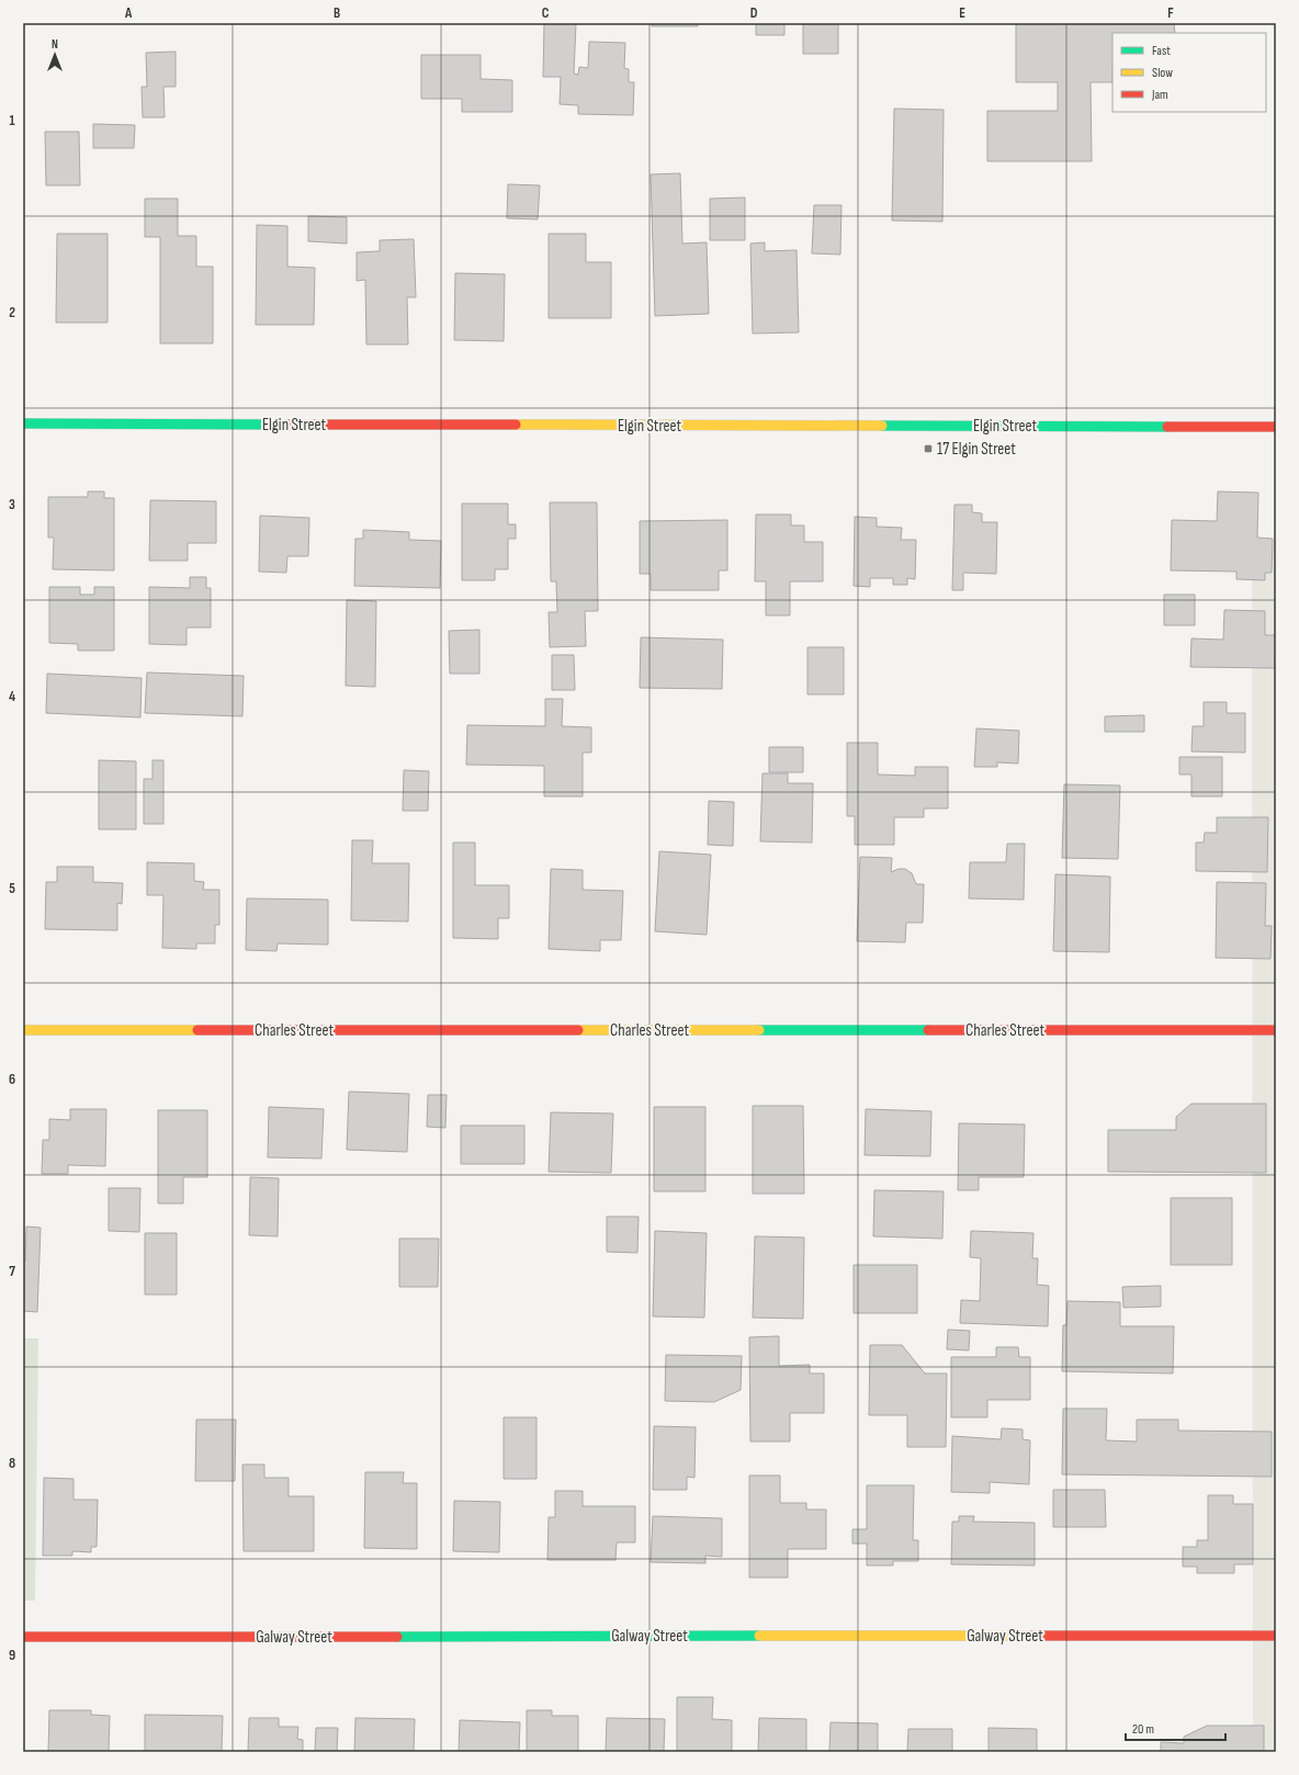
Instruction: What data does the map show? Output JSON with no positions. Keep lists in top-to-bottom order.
{
  "streets": {
    "street": ["Elgin Street", "Charles Street", "Galway Street"]
  },
  "places": {
    "transit": ["17 Elgin Street"]
  },
  "legend": ["Fast", "Slow", "Jam"],
  "scale_bar": "20 m",
  "north": "top",
  "grid": {
    "columns": [
      "A",
      "B",
      "C",
      "D",
      "E",
      "F"
    ],
    "rows": [
      "1",
      "2",
      "3",
      "4",
      "5",
      "6",
      "7",
      "8",
      "9"
    ]
  }
}
